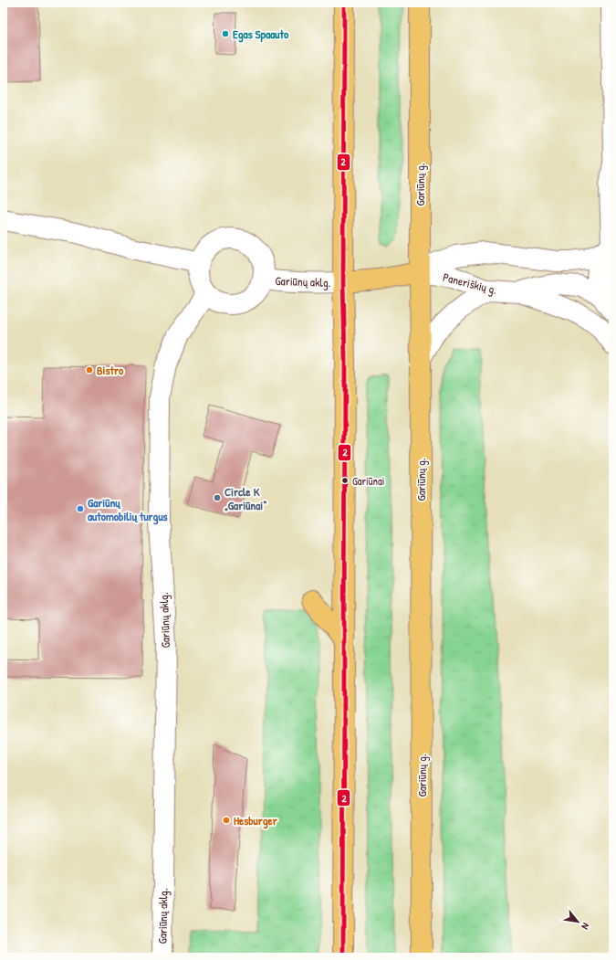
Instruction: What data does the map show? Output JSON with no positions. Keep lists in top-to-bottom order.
{
  "streets": {
    "highway": ["Gariūnų g."],
    "street": ["Gariūnų aklg.", "Paneriškių g."]
  },
  "crossings": [
    ["Gariūnų g.", "Paneriškių g."]
  ],
  "places": [
    "Egas Spaauto",
    "Bistro",
    "Gariūnai",
    "Circle K „Gariūnai“",
    "Gariūnų automobilių turgus",
    "Hesburger"
  ],
  "lines": ["transit line 2"],
  "north": "bottom right"
}
